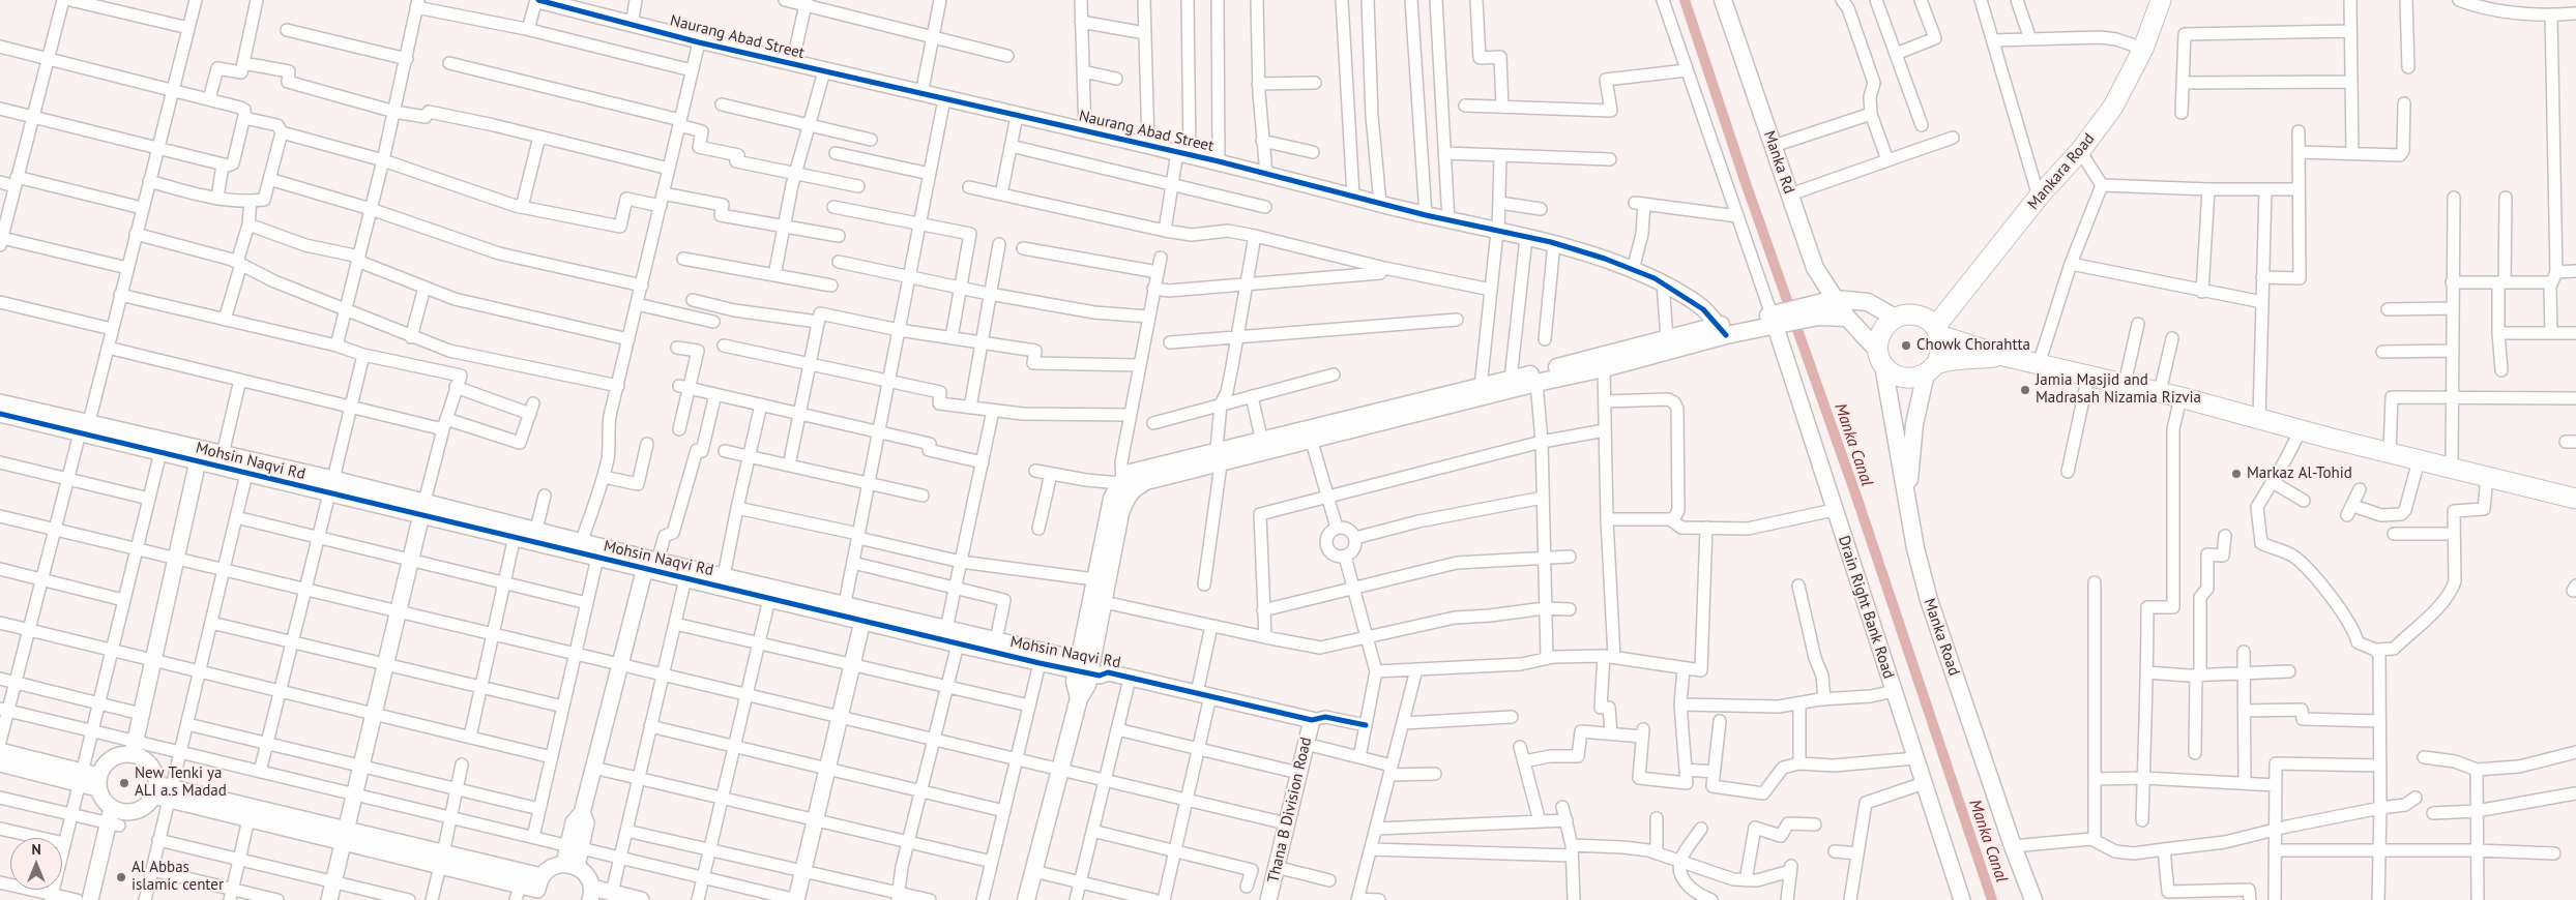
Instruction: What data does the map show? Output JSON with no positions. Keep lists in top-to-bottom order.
{
  "streets": {
    "main road": ["Manka Rd", "Mankara Road", "Manka Road"],
    "street": [
      "Naurang Abad Street",
      "Mohsin Naqvi Rd",
      "Drain Right Bank Road",
      "Thana B Division Road"
    ]
  },
  "crossings": [
    ["Manka Rd", "Mankara Road"],
    ["Manka Rd", "Manka Road"],
    ["Mankara Road", "Manka Road"],
    ["Mohsin Naqvi Rd", "Thana B Division Road"]
  ],
  "water": ["Manka Canal"],
  "places": [
    "Chowk Chorahtta",
    "Jamia Masjid and Madrasah Nizamia Rizvia",
    "Markaz Al-Tohid",
    "New Tenki ya ALI a.s Madad",
    "Al Abbas islamic center"
  ],
  "north": "top"
}
